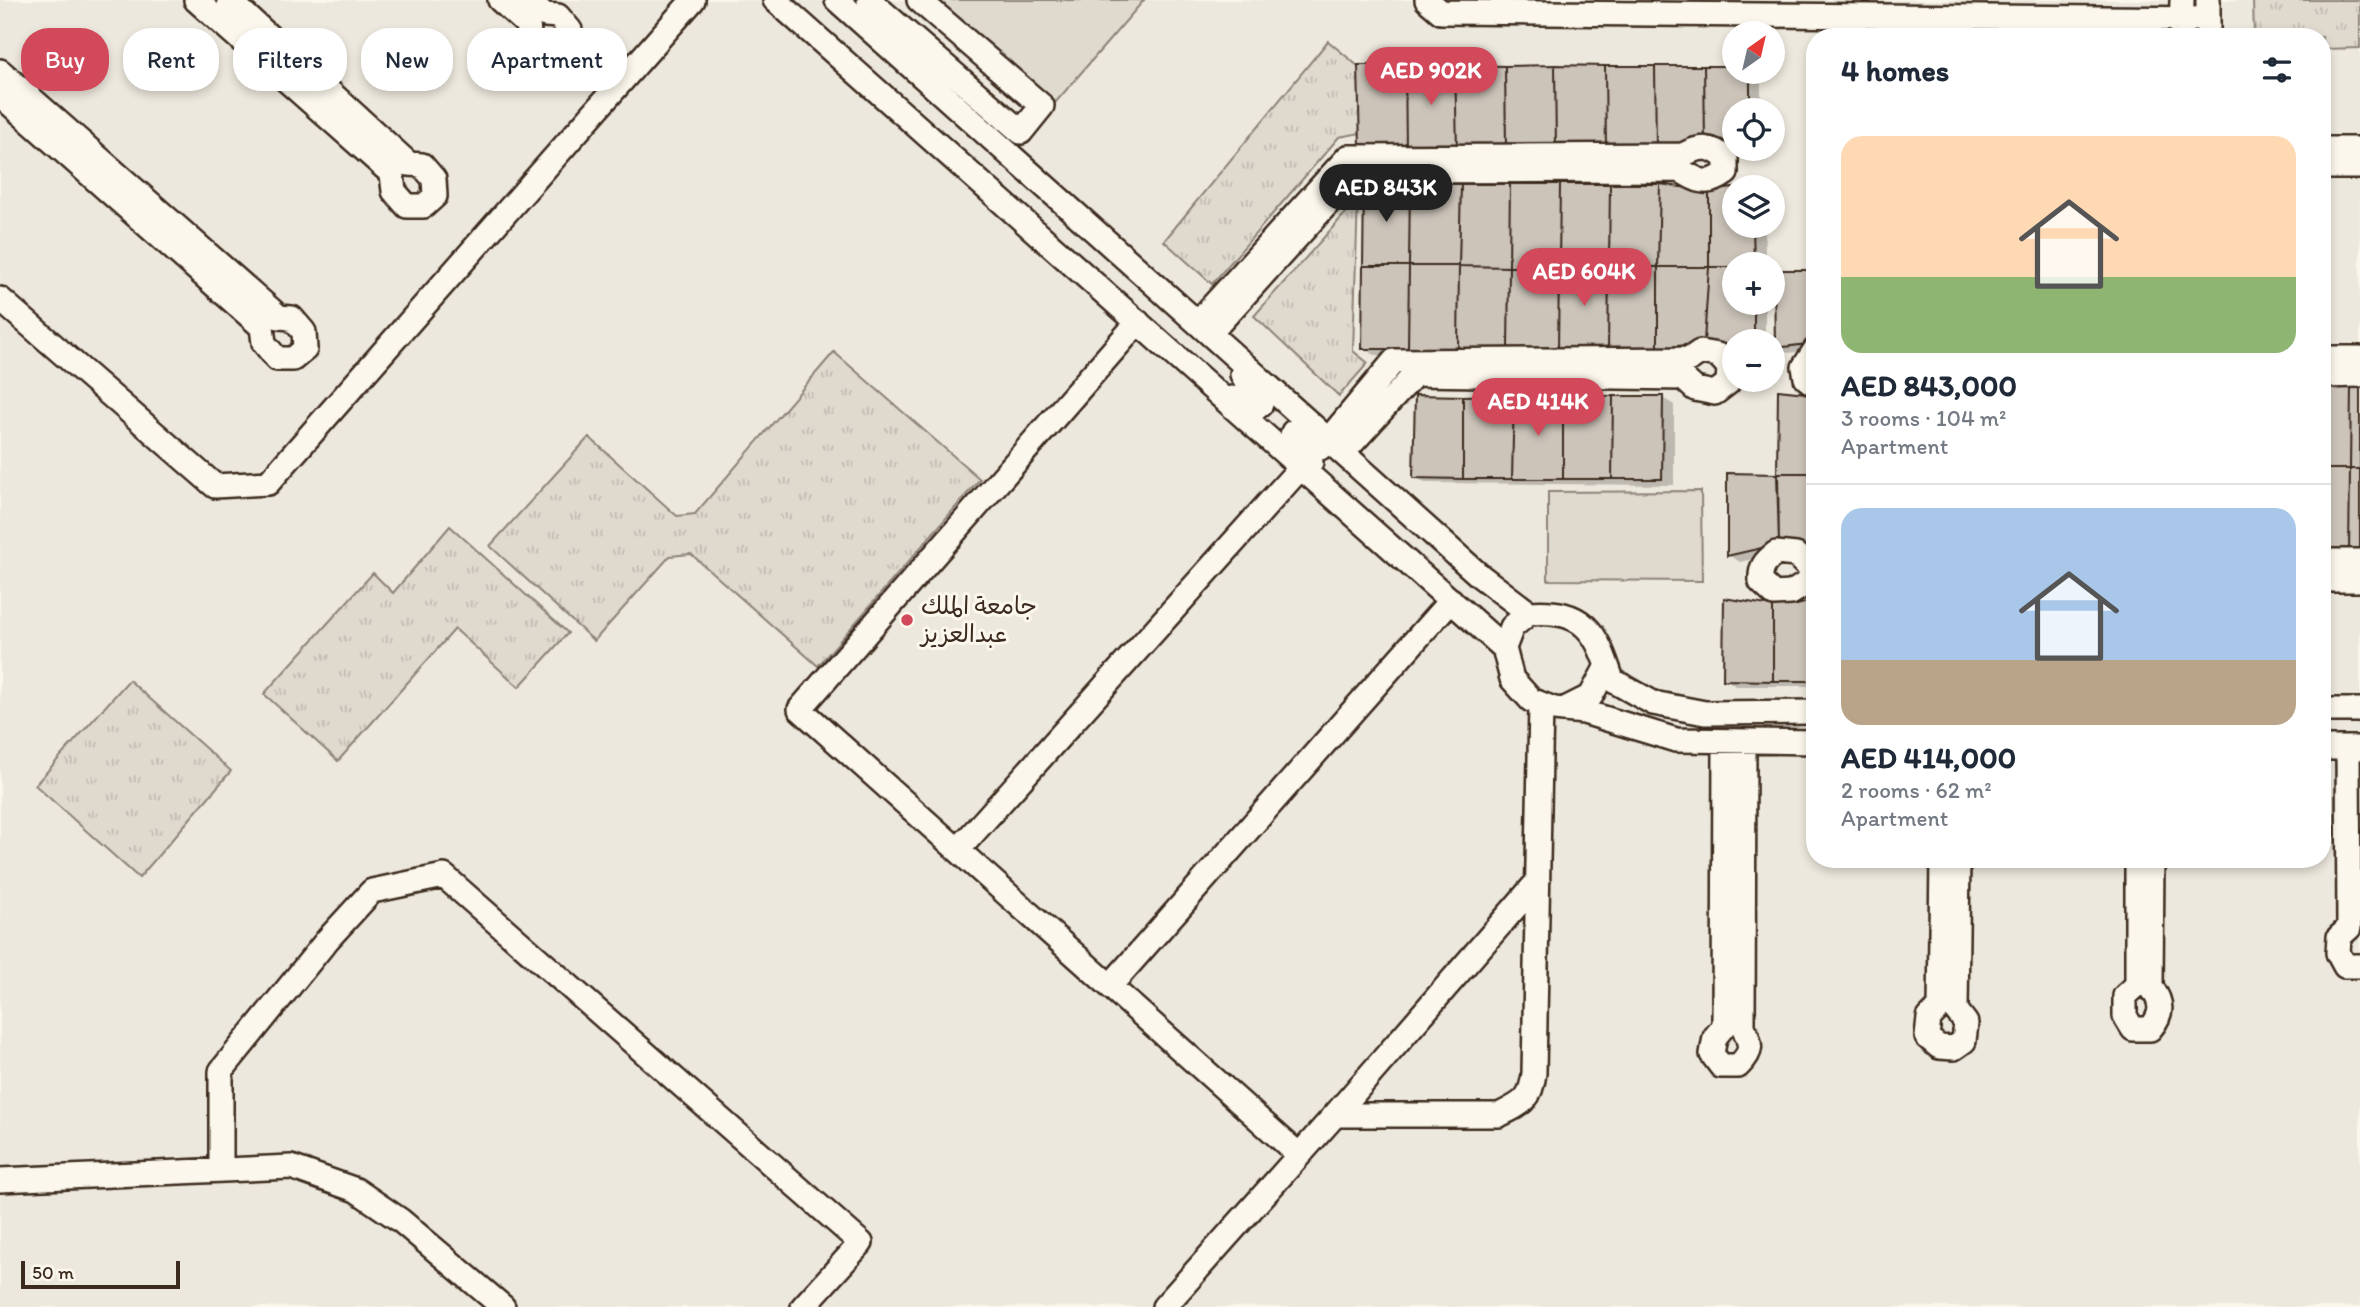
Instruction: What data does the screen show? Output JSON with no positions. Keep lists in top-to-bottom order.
{
  "places": ["جامعة الملك عبدالعزيز"],
  "scale_bar": "50 m",
  "north": "top right",
  "page": {
    "map_buttons": ["+", "−"],
    "chip": [
      "Buy",
      "Rent",
      "Filters",
      "New",
      "Apartment"
    ],
    "heading": "4 homes",
    "price": [
      "AED 902K",
      "AED 843K",
      "AED 604K",
      "AED 414K"
    ],
    "list": [
      {
        "name": "AED 843,000",
        "note": "3 rooms · 104 m² · Apartment"
      },
      {
        "name": "AED 414,000",
        "note": "2 rooms · 62 m² · Apartment"
      }
    ],
    "scale": "50 m"
  }
}
